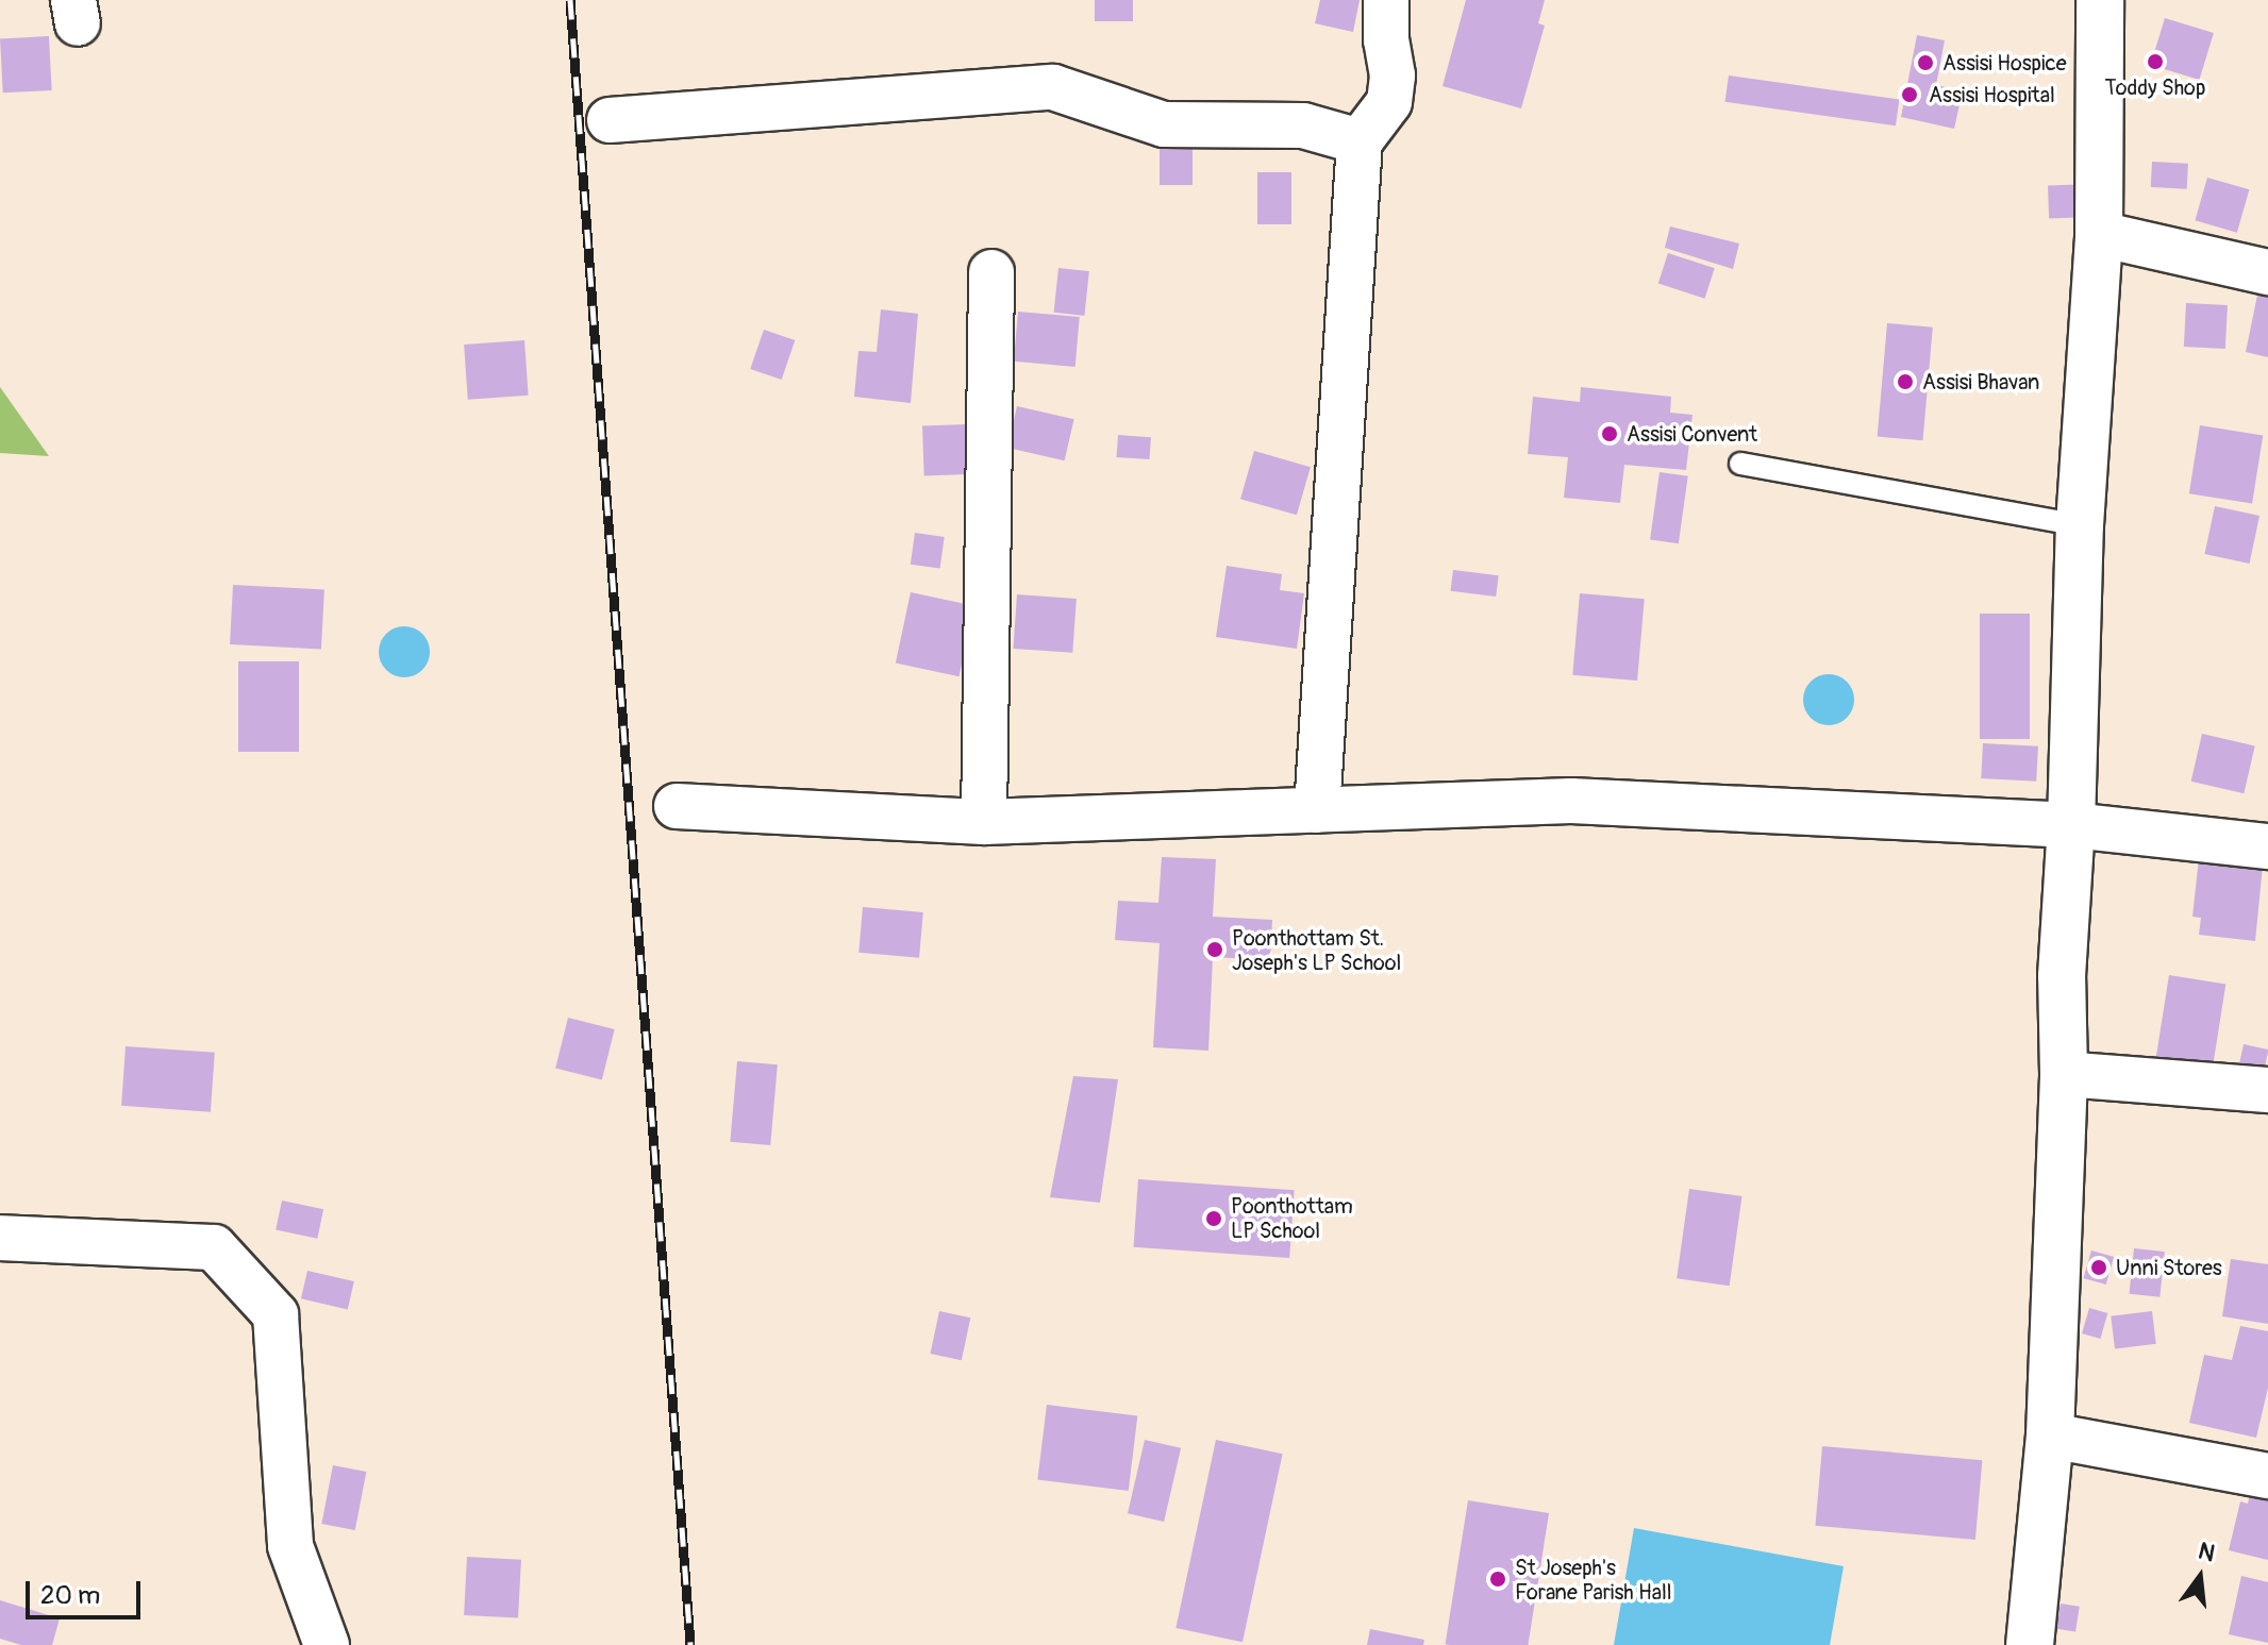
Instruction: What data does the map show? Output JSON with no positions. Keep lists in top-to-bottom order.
{
  "places": [
    "Toddy Shop",
    "Assisi Hospice",
    "Assisi Hospital",
    "Assisi Bhavan",
    "Assisi Convent",
    "Poonthottam St. Joseph's LP School",
    "Poonthottam LP School",
    "Unni Stores",
    "St Joseph's Forane Parish Hall"
  ],
  "scale_bar": "20 m",
  "north": "top"
}
